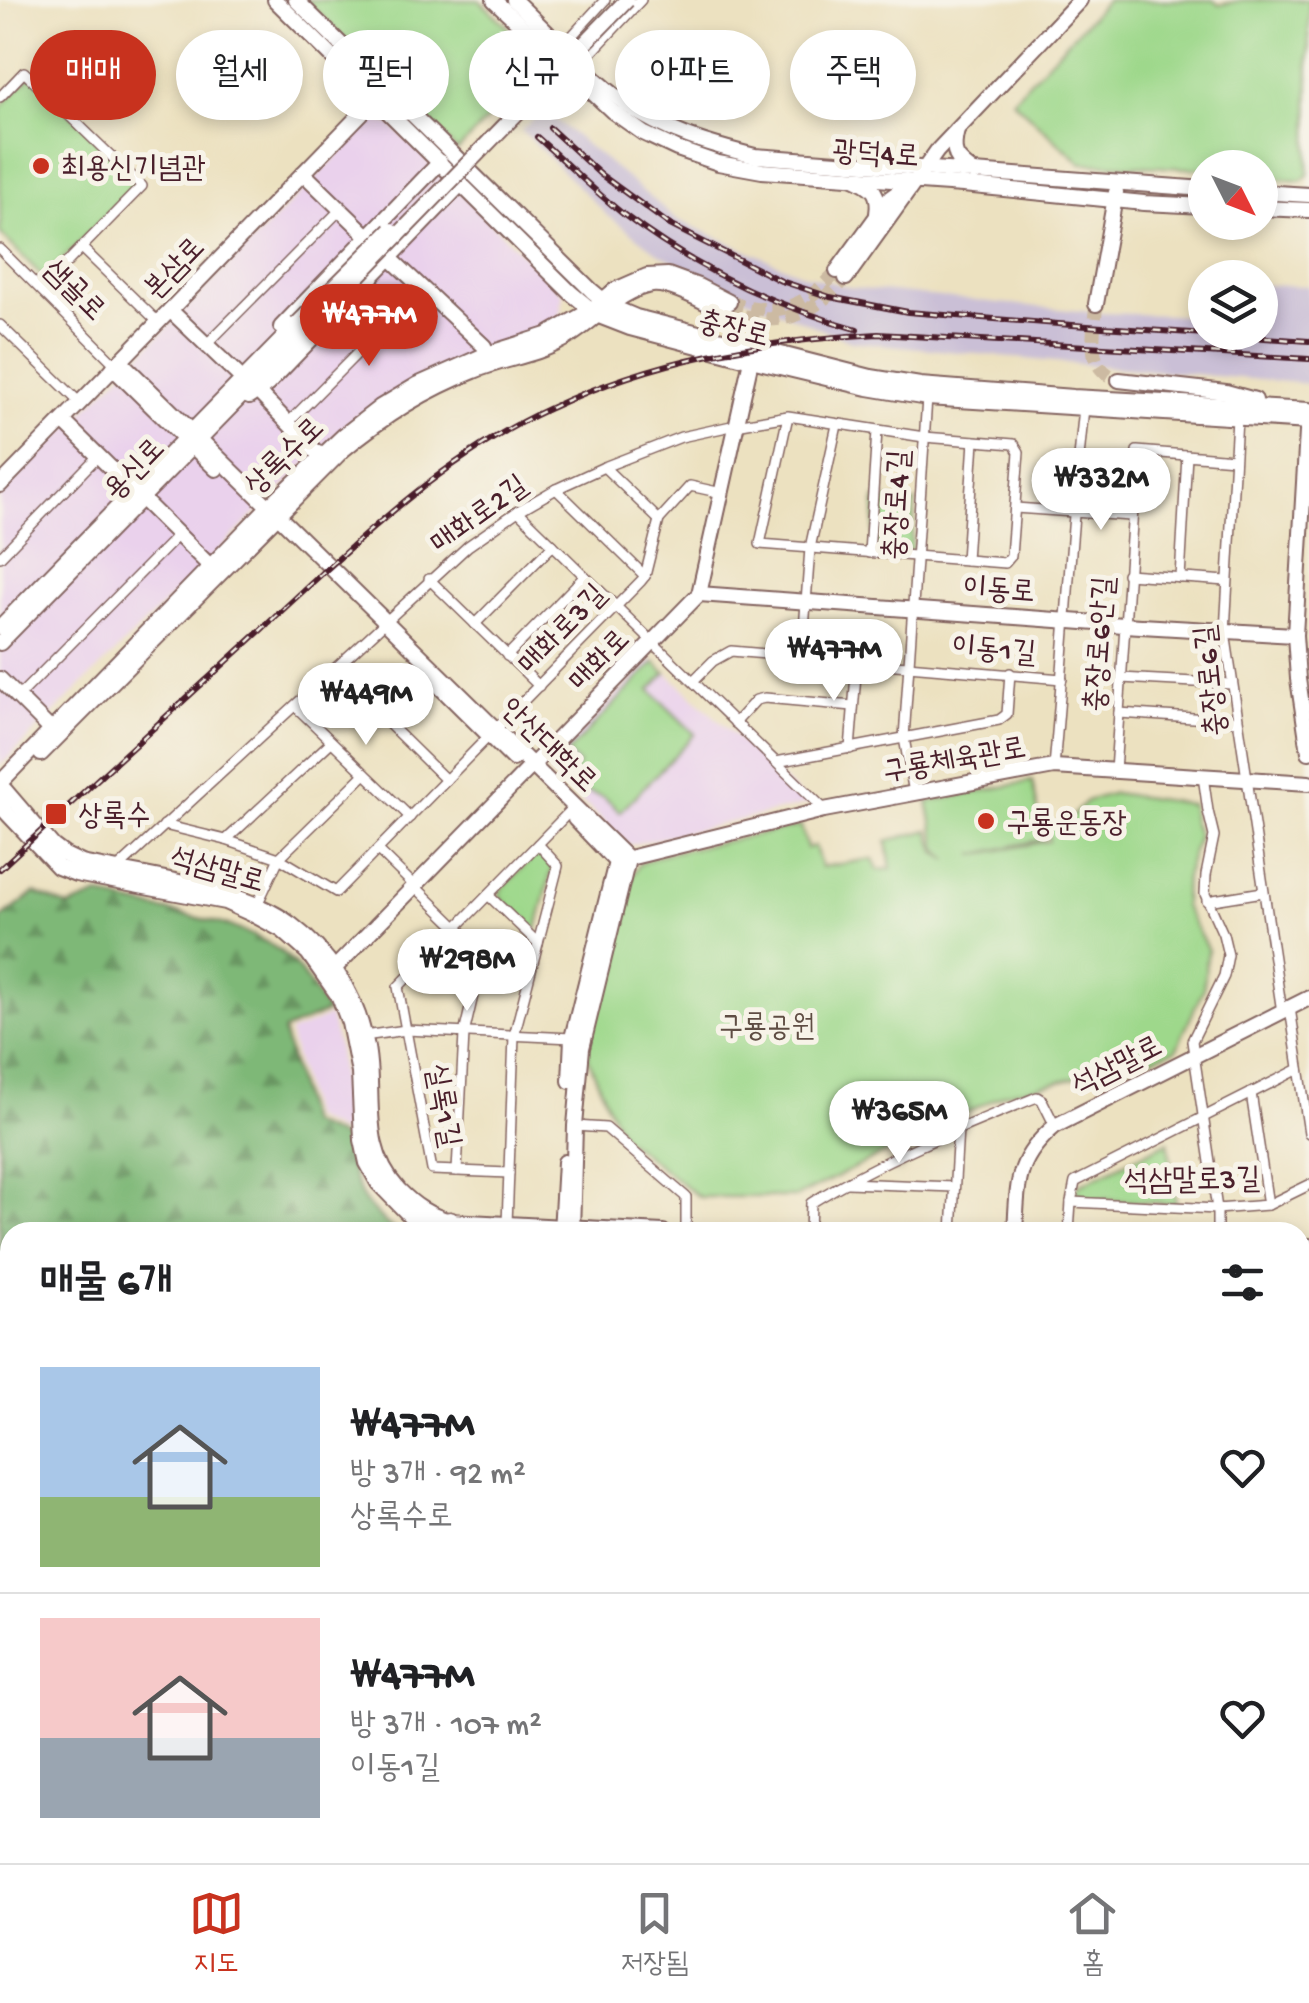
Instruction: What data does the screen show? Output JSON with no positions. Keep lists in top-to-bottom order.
{
  "streets": {
    "street": [
      "광덕4로",
      "본삼로",
      "샘골로",
      "충장로",
      "상록수로",
      "용신로",
      "충장로4길",
      "매화로2길",
      "이동로",
      "매화로3길",
      "충장로6안길",
      "이동1길",
      "매화로",
      "충장로6길",
      "안산대학로",
      "구룡체육관로",
      "석삼말로",
      "실록1길",
      "석삼말로3길"
    ]
  },
  "crossings": [
    ["본삼로", "샘골로"],
    ["본삼로", "안산대학로"],
    ["샘골로", "안산대학로"],
    ["충장로", "상록수로"],
    ["충장로", "충장로4길"],
    ["충장로", "충장로6길"],
    ["상록수로", "안산대학로"],
    ["상록수로", "석삼말로"],
    ["용신로", "안산대학로"],
    ["충장로4길", "이동로"],
    ["충장로4길", "이동1길"],
    ["충장로4길", "구룡체육관로"],
    ["매화로2길", "매화로3길"],
    ["매화로2길", "안산대학로"],
    ["매화로2길", "석삼말로"],
    ["이동로", "충장로6안길"],
    ["이동로", "매화로"],
    ["이동로", "충장로6길"],
    ["매화로3길", "안산대학로"],
    ["충장로6안길", "충장로6길"],
    ["충장로6안길", "구룡체육관로"],
    ["매화로", "안산대학로"],
    ["매화로", "석삼말로"],
    ["충장로6길", "구룡체육관로"],
    ["충장로6길", "석삼말로"],
    ["안산대학로", "구룡체육관로"],
    ["안산대학로", "실록1길"]
  ],
  "parks": ["구룡공원"],
  "places": {
    "other": ["최용신기념관", "구룡운동장"],
    "transit": ["상록수"]
  },
  "north": "bottom right",
  "page": {
    "chip": [
      "매매",
      "월세",
      "필터",
      "신규",
      "아파트",
      "주택"
    ],
    "price": [
      "₩477M",
      "₩332M",
      "₩477M",
      "₩449M",
      "₩298M",
      "₩365M"
    ],
    "heading": "매물 6개",
    "list": [
      {
        "name": "₩477M",
        "note": "방 3개 · 92 m² · 상록수로"
      },
      {
        "name": "₩477M",
        "note": "방 3개 · 107 m² · 이동1길"
      }
    ],
    "tabs": ["지도", "저장됨", "홈"]
  }
}
